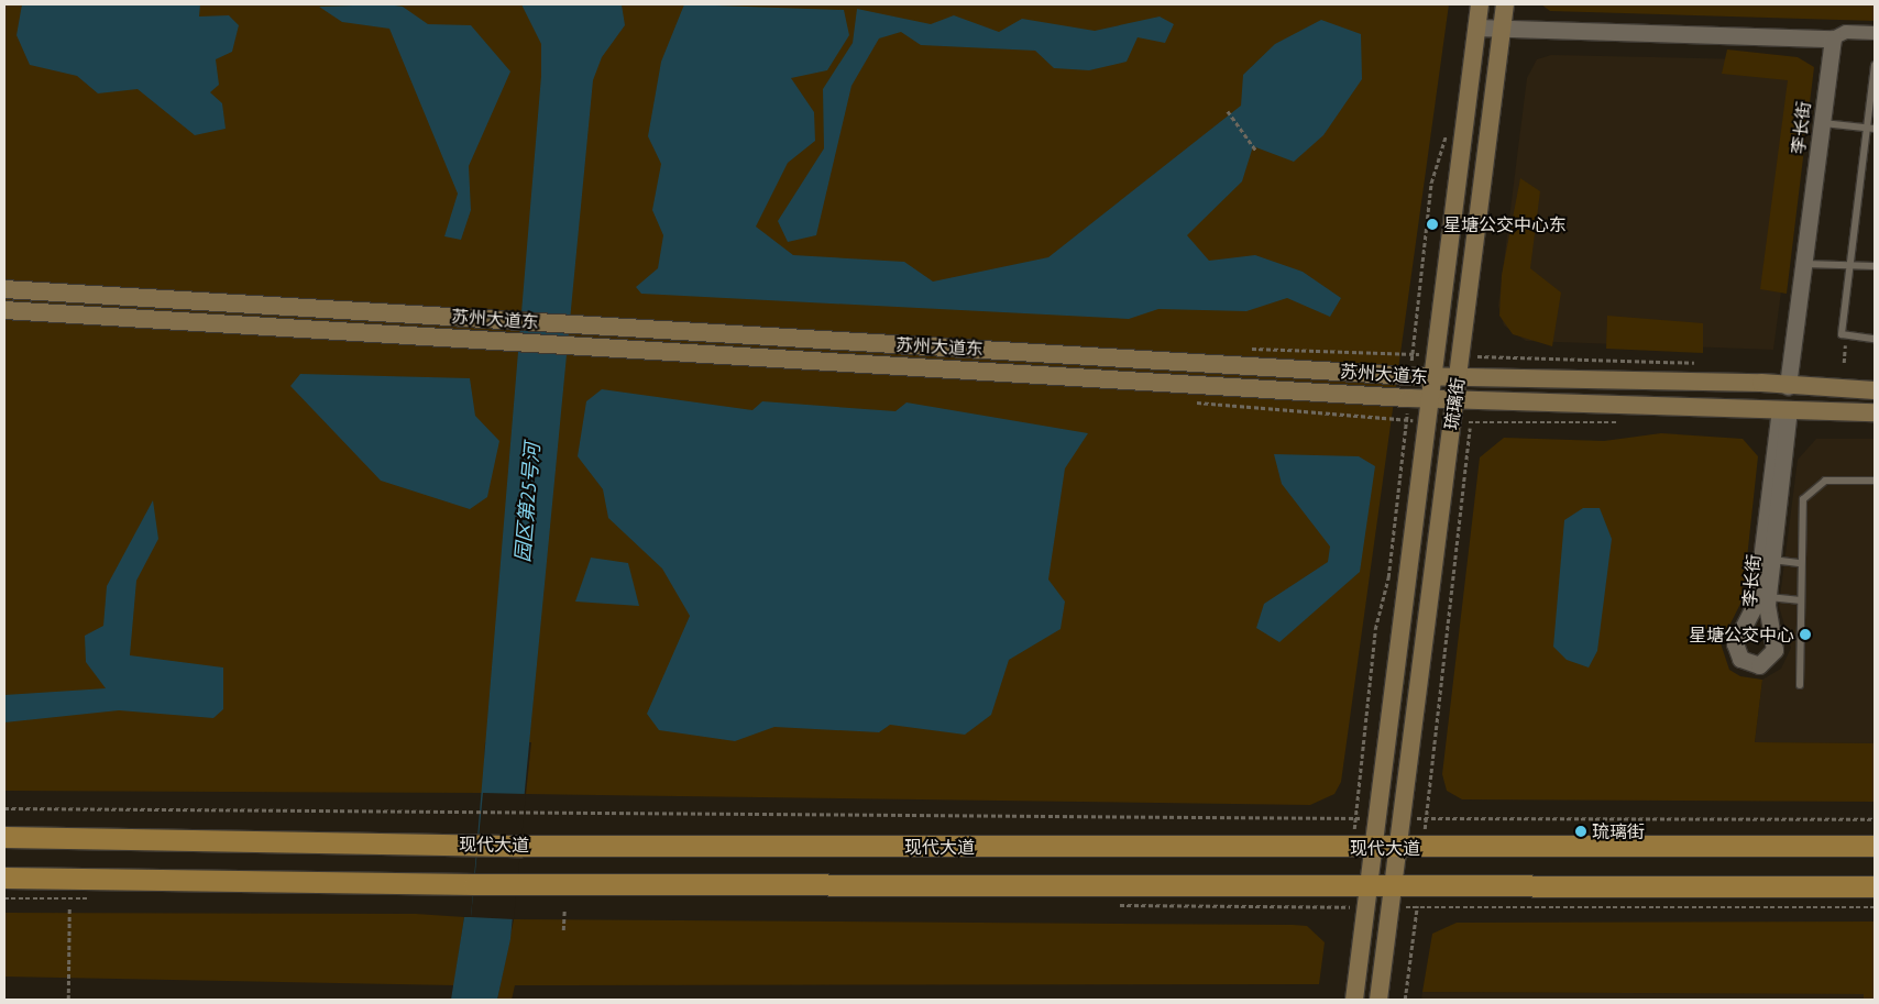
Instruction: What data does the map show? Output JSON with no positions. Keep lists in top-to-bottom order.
{
  "streets": {
    "main road": ["苏州大道东", "琉璃街", "现代大道"],
    "street": ["李长街"]
  },
  "crossings": [
    ["李长街", "苏州大道东"],
    ["苏州大道东", "琉璃街"],
    ["琉璃街", "现代大道"]
  ],
  "water": ["园区第25号河"],
  "places": ["星塘公交中心东", "星塘公交中心", "琉璃街"]
}
